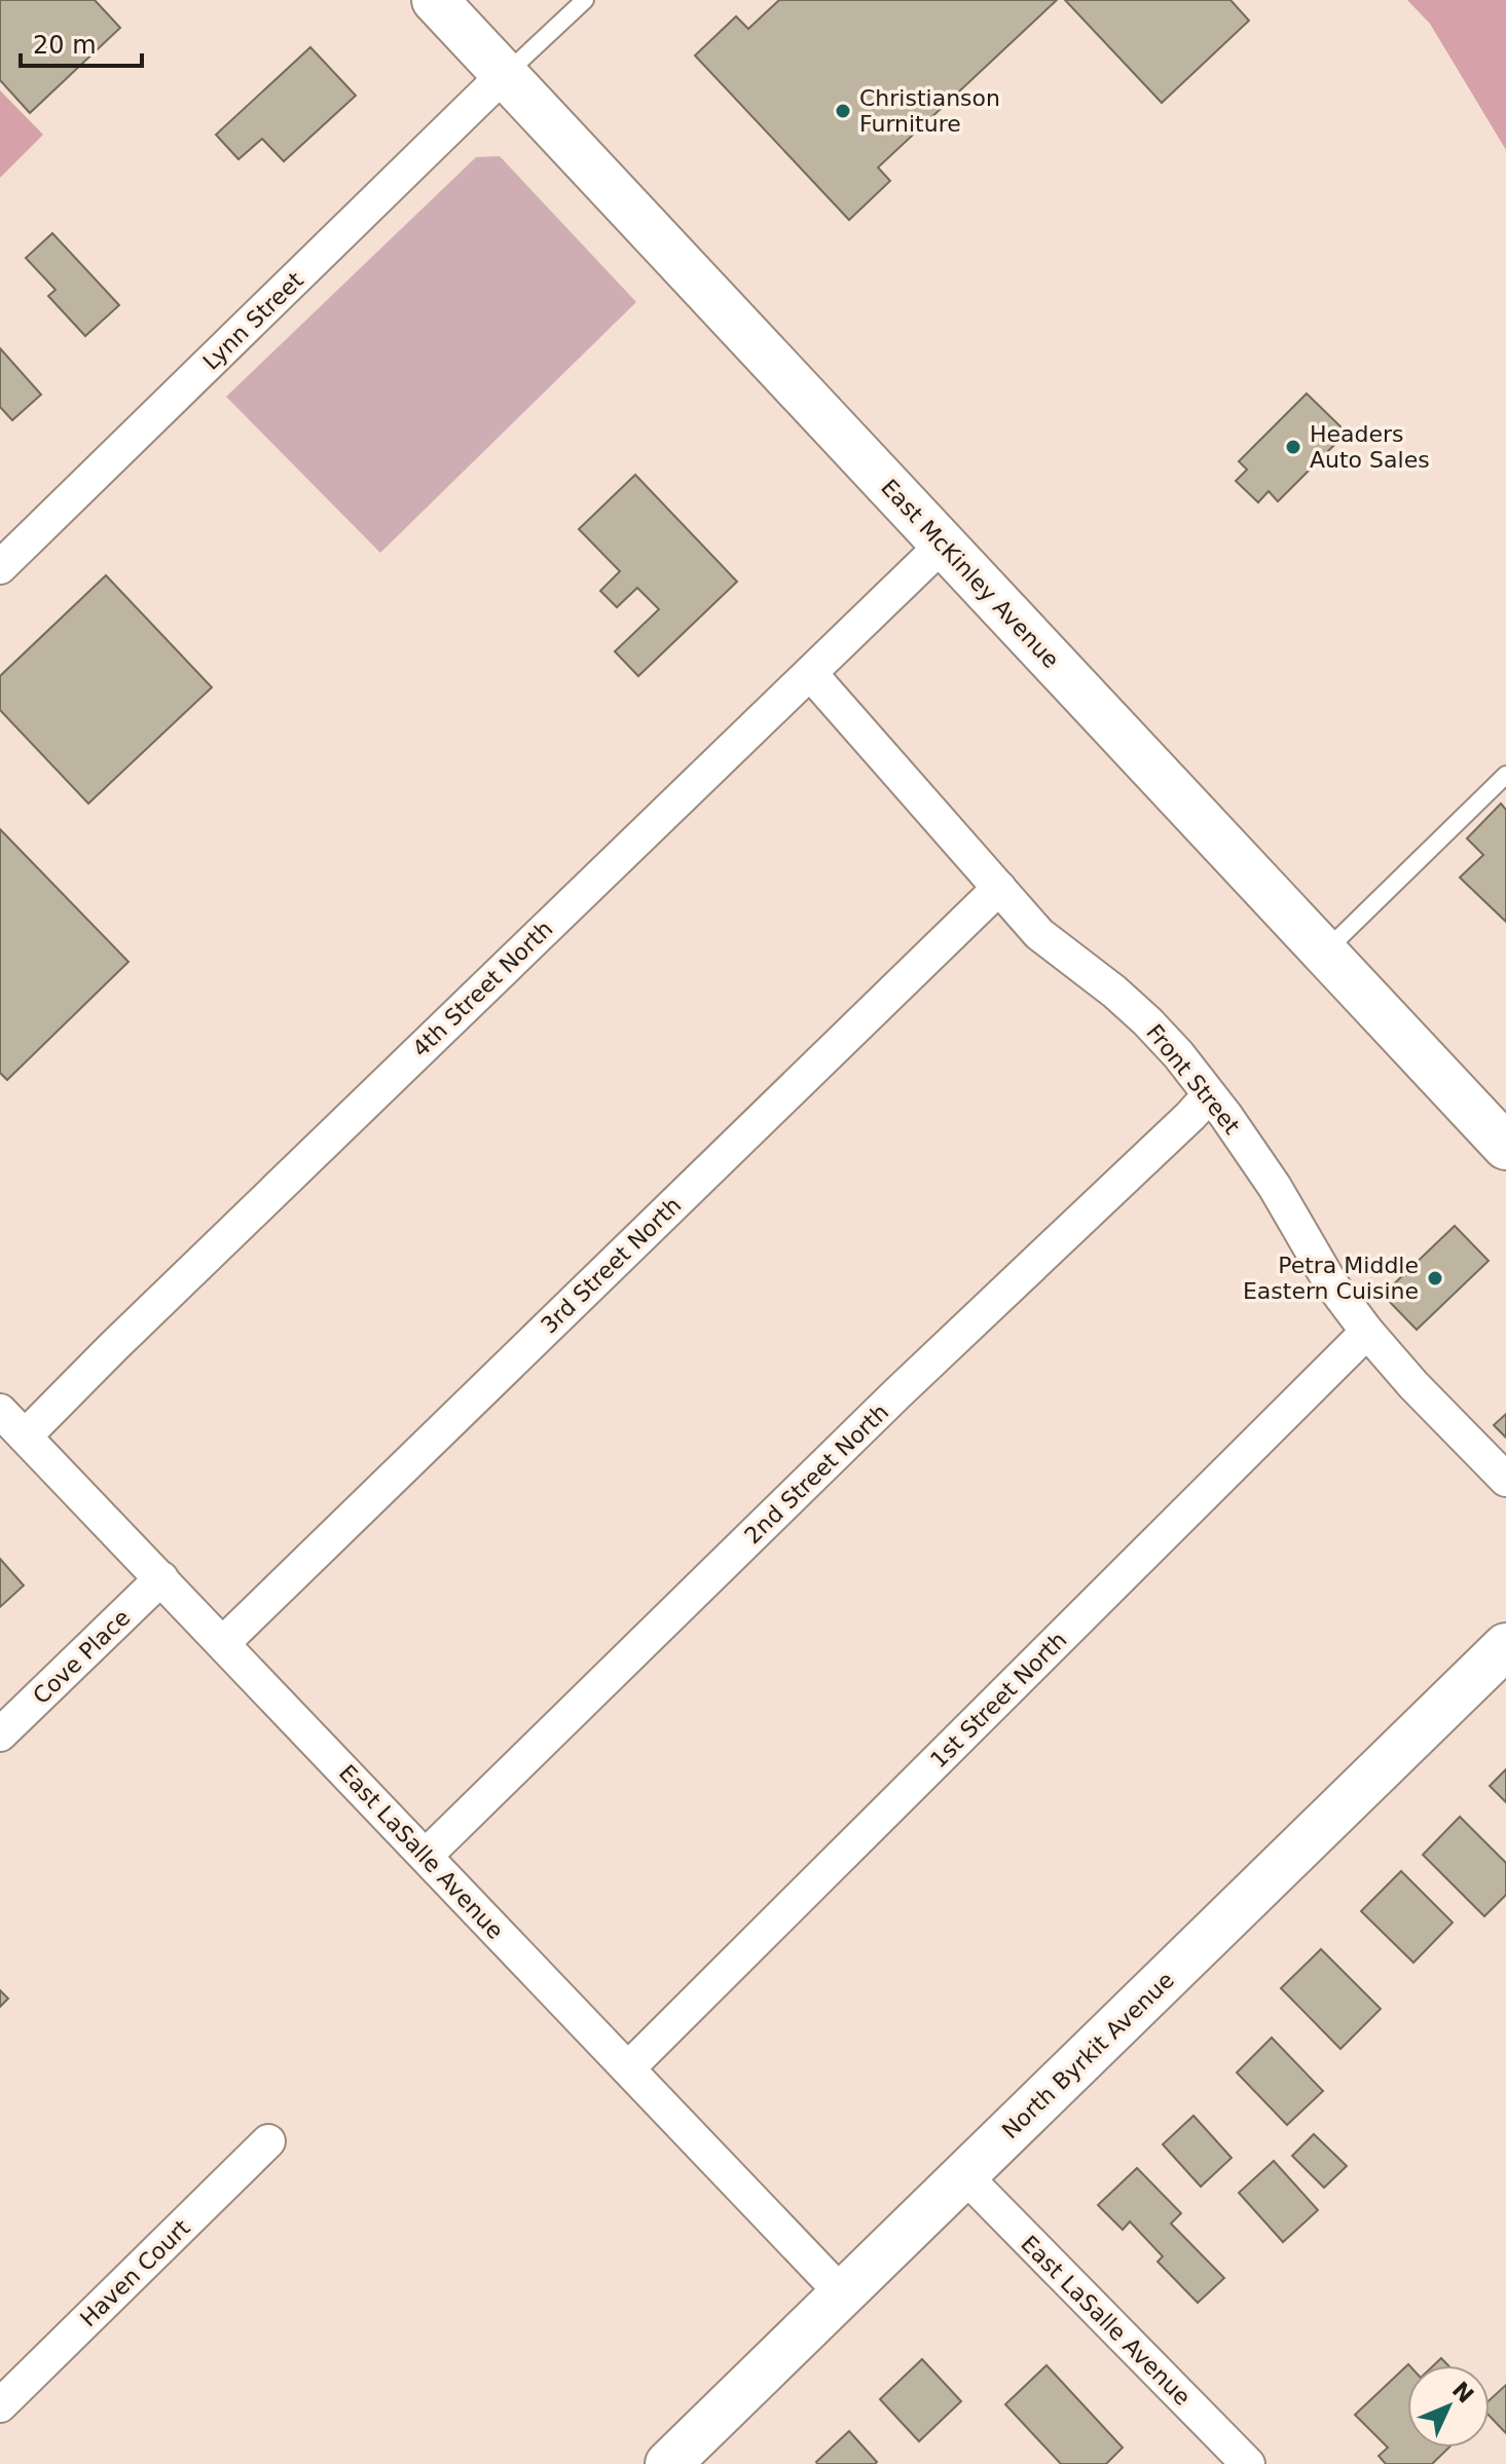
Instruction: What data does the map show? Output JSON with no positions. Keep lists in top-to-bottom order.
{
  "streets": {
    "main road": ["East McKinley Avenue", "North Byrkit Avenue"],
    "street": [
      "Lynn Street",
      "4th Street North",
      "Front Street",
      "3rd Street North",
      "2nd Street North",
      "Cove Place",
      "1st Street North",
      "East LaSalle Avenue",
      "Haven Court"
    ]
  },
  "crossings": [
    ["Lynn Street", "East McKinley Avenue"],
    ["East McKinley Avenue", "4th Street North"],
    ["4th Street North", "Front Street"],
    ["4th Street North", "East LaSalle Avenue"],
    ["Front Street", "3rd Street North"],
    ["Front Street", "2nd Street North"],
    ["Front Street", "1st Street North"],
    ["3rd Street North", "East LaSalle Avenue"],
    ["2nd Street North", "East LaSalle Avenue"],
    ["Cove Place", "East LaSalle Avenue"],
    ["1st Street North", "East LaSalle Avenue"],
    ["East LaSalle Avenue", "North Byrkit Avenue"]
  ],
  "places": ["Christianson Furniture", "Headers Auto Sales", "Petra Middle Eastern Cuisine"],
  "scale_bar": "20 m",
  "north": "top right"
}
